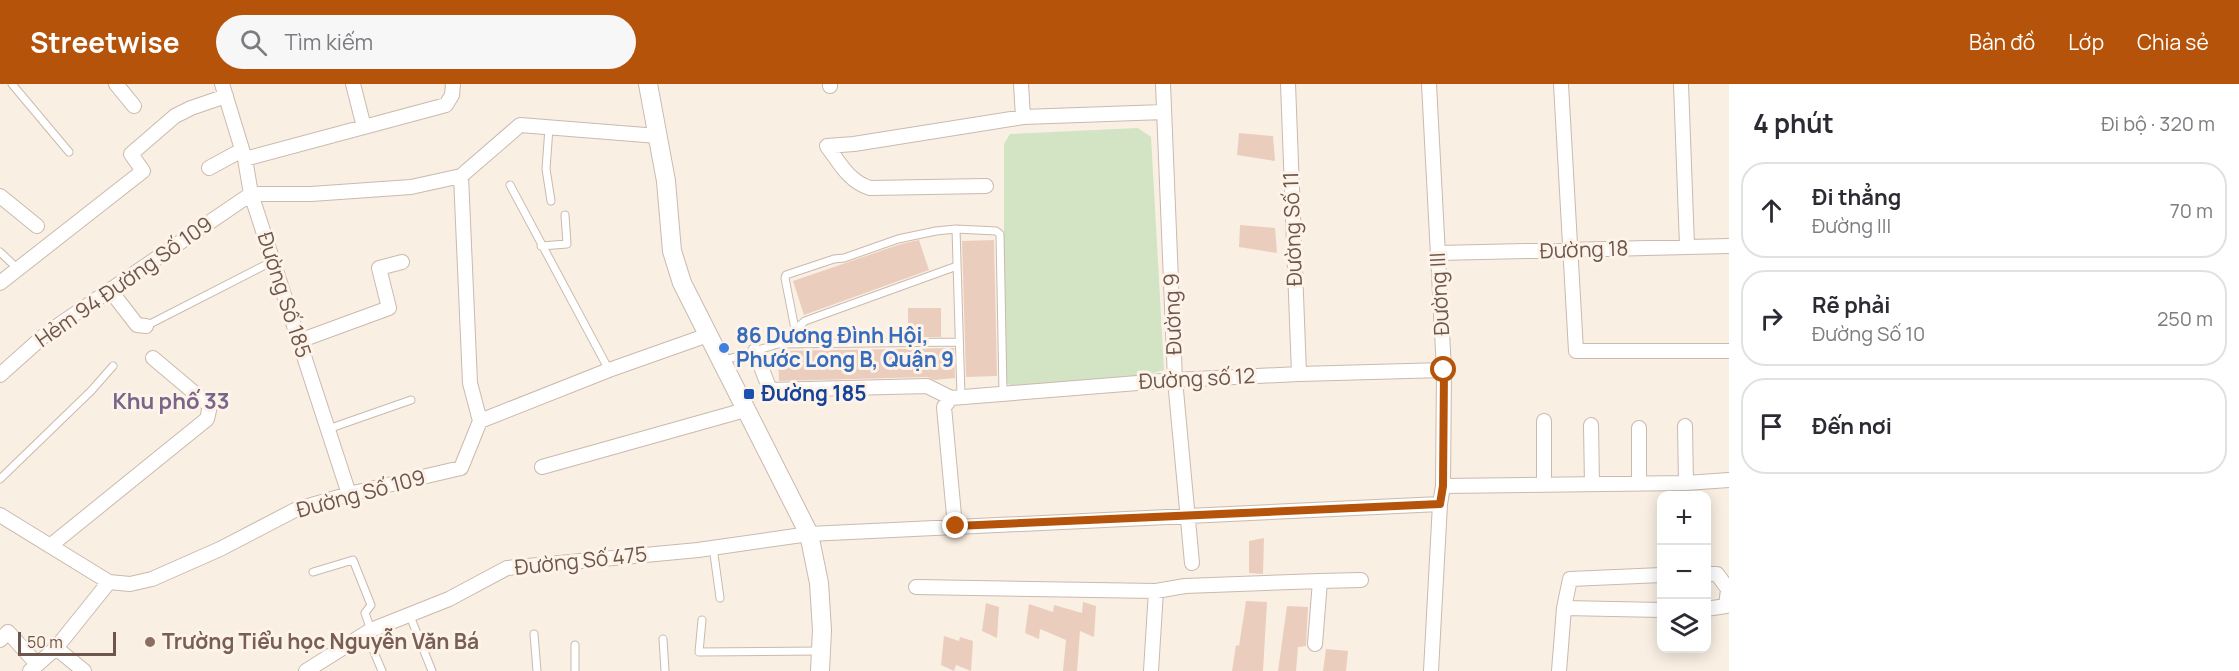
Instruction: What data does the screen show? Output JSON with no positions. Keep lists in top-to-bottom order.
{
  "streets": {
    "street": [
      "Đường Số 11",
      "Đường 18",
      "Hẻm 94 Đường Số 109",
      "Đường III",
      "Đường Số 185",
      "Đường 9",
      "Đường số 12",
      "Đường Số 109",
      "Đường Số 475"
    ]
  },
  "crossings": [
    ["Đường Số 11", "Đường số 12"],
    ["Đường 18", "Đường III"],
    ["Hẻm 94 Đường Số 109", "Đường Số 185"],
    ["Đường III", "Đường số 12"],
    ["Đường III", "Đường Số 475"],
    ["Đường Số 185", "Đường Số 109"],
    ["Đường 9", "Đường số 12"],
    ["Đường 9", "Đường Số 475"]
  ],
  "districts": ["Khu phố 33"],
  "places": {
    "other": ["86 Dương Đình Hội, Phước Long B, Quận 9", "Trường Tiểu học Nguyễn Văn Bá"],
    "transit": ["Đường 185"]
  },
  "scale_bar": "50 m",
  "page": {
    "header": "Streetwise",
    "search": "Tìm kiếm",
    "nav": ["Bản đồ", "Lớp", "Chia sẻ"],
    "heading": ["4 phút", "Đi bộ · 320 m"],
    "list": [
      ["Đi thẳng", "Đường III", "70 m"],
      ["Rẽ phải", "Đường Số 10", "250 m"],
      "Đến nơi"
    ],
    "map_buttons": ["+", "−"],
    "scale": "50 m"
  }
}
